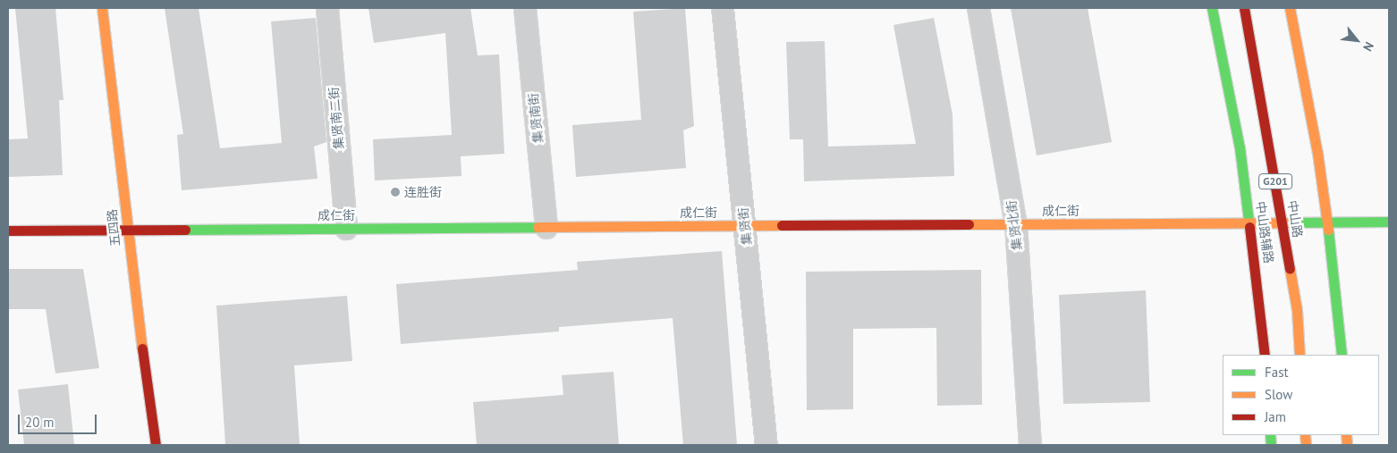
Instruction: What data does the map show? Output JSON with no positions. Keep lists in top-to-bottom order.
{
  "streets": {
    "main road": [
      "G201",
      "成仁街",
      "中山路",
      "五四路",
      "中山路辅路"
    ],
    "street": [
      "集贤南二街",
      "集贤南街",
      "集贤北街",
      "集贤街"
    ]
  },
  "crossings": [
    ["集贤南二街", "成仁街"],
    ["集贤南街", "成仁街"],
    ["成仁街", "中山路"],
    ["成仁街", "集贤北街"],
    ["成仁街", "集贤街"],
    ["成仁街", "五四路"],
    ["成仁街", "中山路辅路"]
  ],
  "places": ["连胜街"],
  "legend": ["Fast", "Slow", "Jam"],
  "scale_bar": "20 m",
  "north": "bottom right"
}
